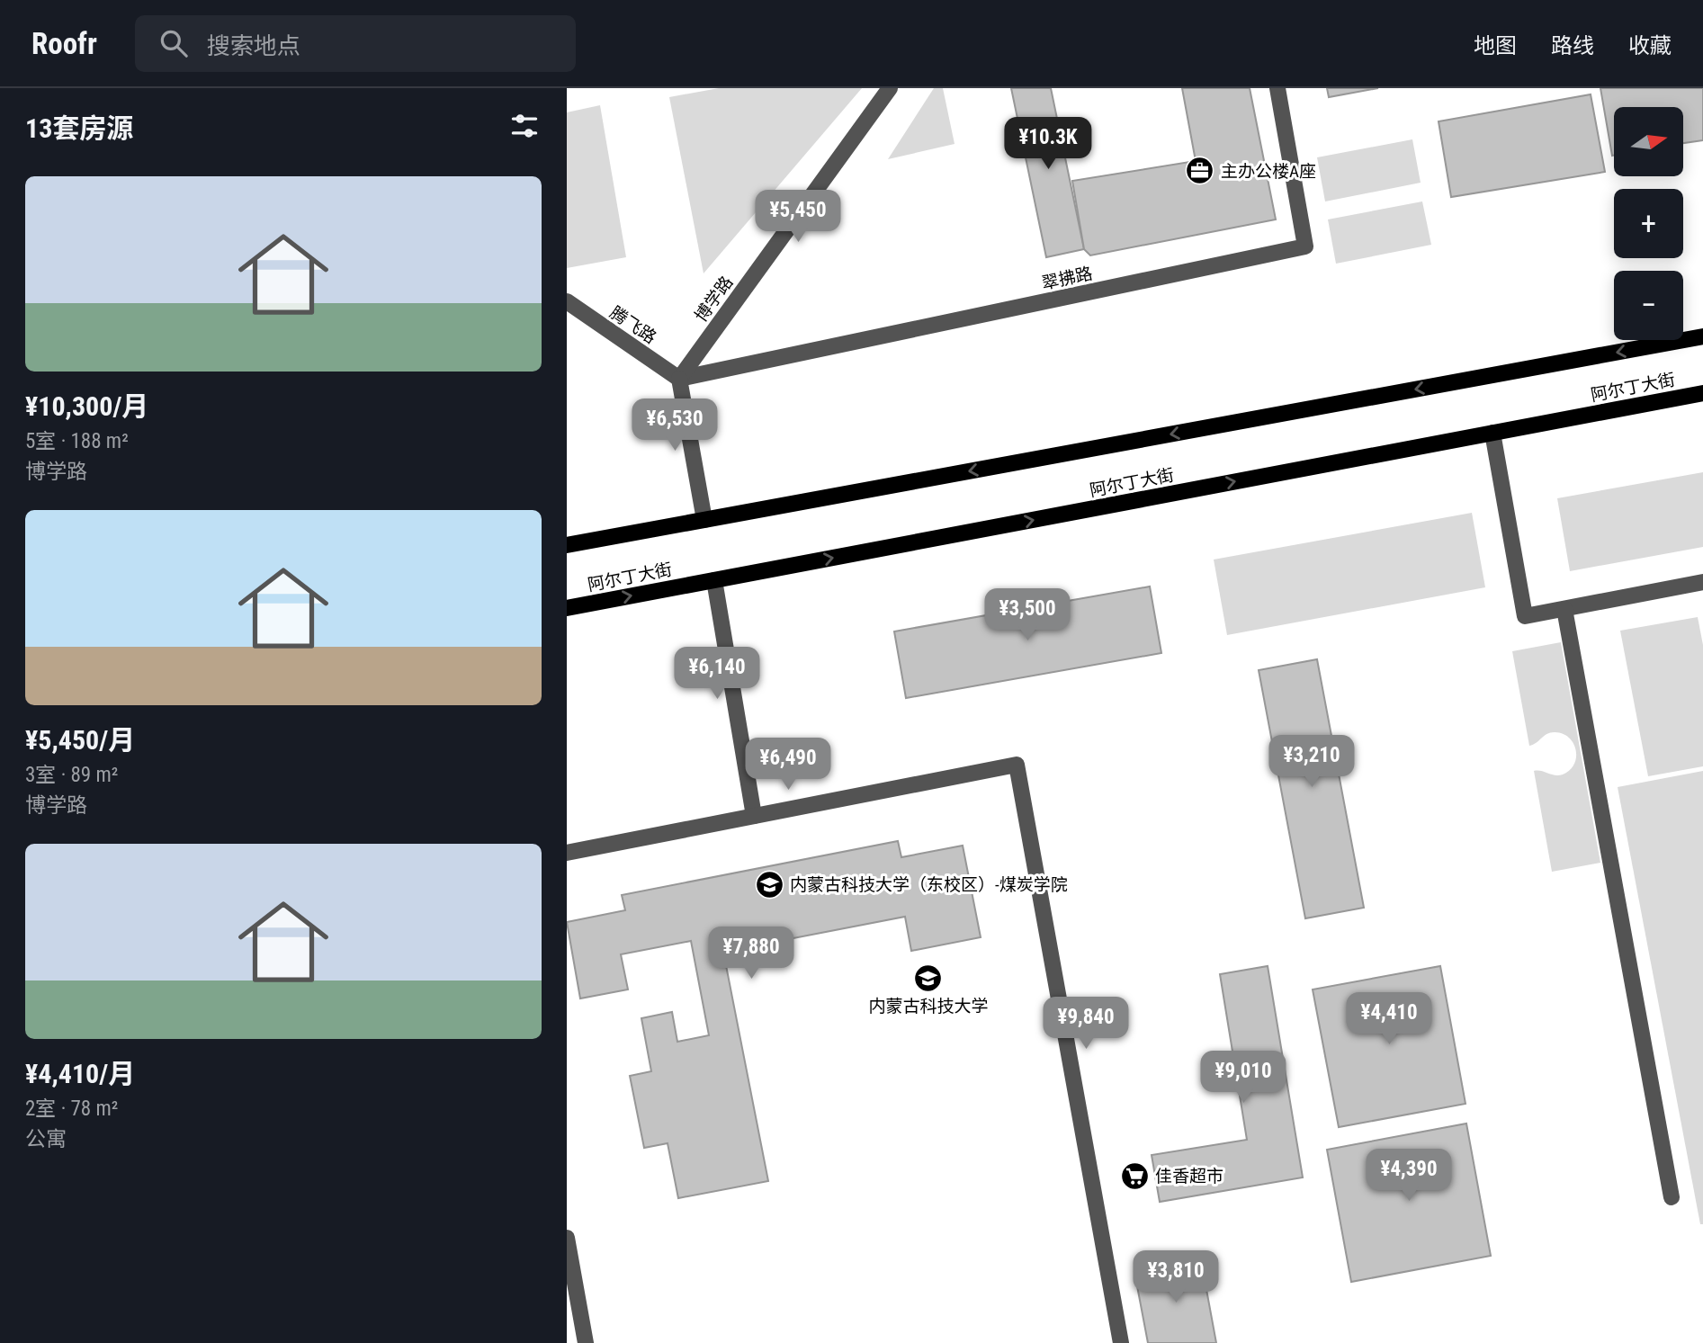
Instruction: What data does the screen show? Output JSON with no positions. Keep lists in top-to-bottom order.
{
  "streets": {
    "main road": ["阿尔丁大街"],
    "street": ["翠拂路", "博学路", "腾飞路"]
  },
  "crossings": [
    ["翠拂路", "博学路"],
    ["翠拂路", "腾飞路"],
    ["博学路", "腾飞路"]
  ],
  "places": {
    "office": ["主办公楼A座"],
    "school or university": ["内蒙古科技大学（东校区）-煤炭学院", "内蒙古科技大学"],
    "supermarket": ["佳香超市"]
  },
  "north": "right",
  "page": {
    "header": "Roofr",
    "search": "搜索地点",
    "nav": ["地图", "路线", "收藏"],
    "heading": "13套房源",
    "map_buttons": ["+", "−"],
    "price": [
      "¥10.3K",
      "¥5,450",
      "¥6,530",
      "¥3,500",
      "¥6,140",
      "¥3,210",
      "¥6,490",
      "¥7,880",
      "¥4,410",
      "¥9,840",
      "¥9,010",
      "¥4,390",
      "¥3,810"
    ],
    "list": [
      {
        "name": "¥10,300/月",
        "note": "5室 · 188 m² · 博学路"
      },
      {
        "name": "¥5,450/月",
        "note": "3室 · 89 m² · 博学路"
      },
      {
        "name": "¥4,410/月",
        "note": "2室 · 78 m² · 公寓"
      }
    ]
  }
}
